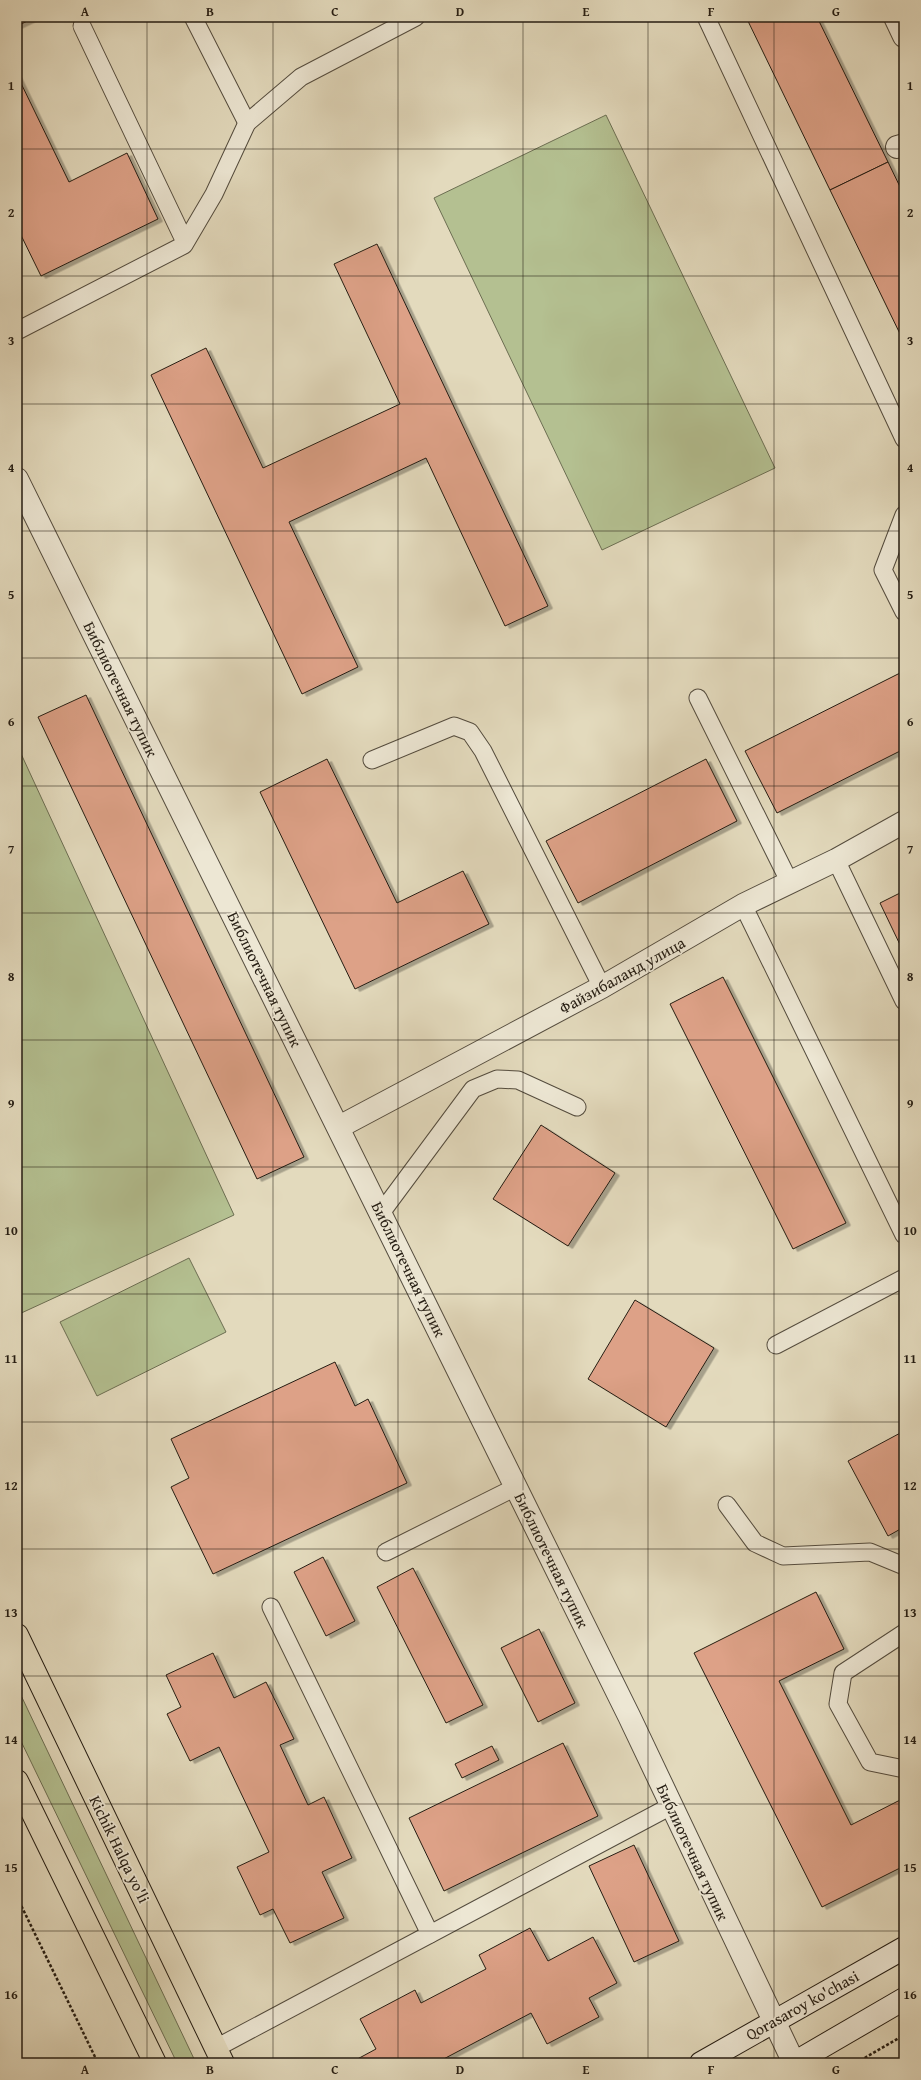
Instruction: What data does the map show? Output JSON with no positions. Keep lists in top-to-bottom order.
{
  "streets": {
    "highway": ["Kichik Halqa yo'li"],
    "street": ["Библиотечная тупик", "Файзибаланд улица", "Qorasaroy ko'chasi"]
  },
  "crossings": [
    ["Библиотечная тупик", "Файзибаланд улица"],
    ["Библиотечная тупик", "Qorasaroy ko'chasi"]
  ],
  "grid": {
    "columns": [
      "A",
      "B",
      "C",
      "D",
      "E",
      "F",
      "G"
    ],
    "rows": [
      "1",
      "2",
      "3",
      "4",
      "5",
      "6",
      "7",
      "8",
      "9",
      "10",
      "11",
      "12",
      "13",
      "14",
      "15",
      "16"
    ]
  }
}
